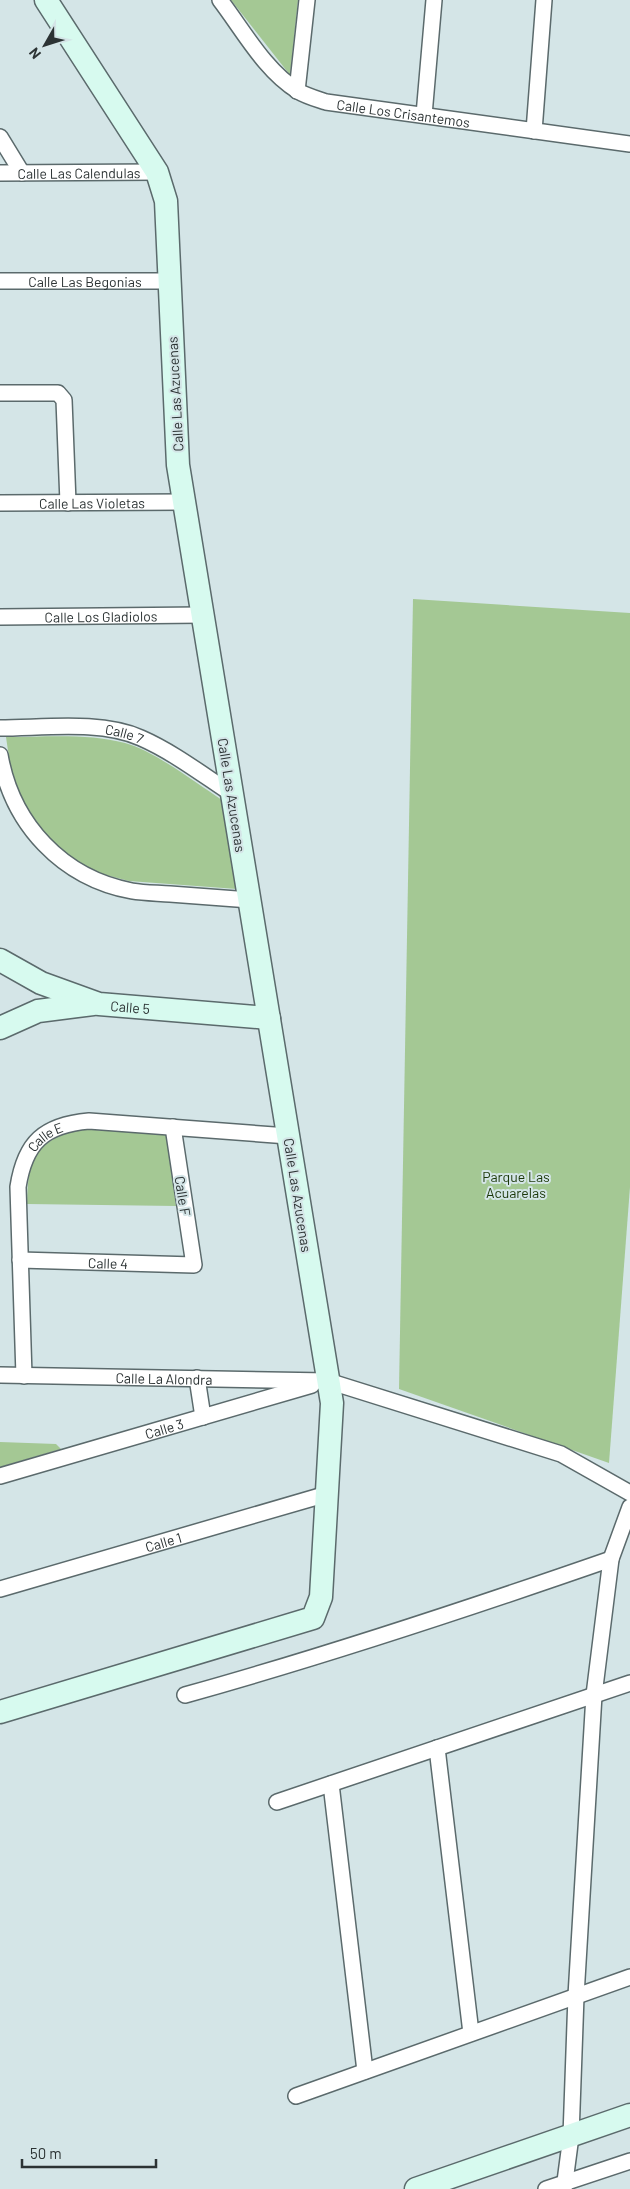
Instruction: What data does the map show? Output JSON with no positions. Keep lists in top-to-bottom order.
{
  "streets": {
    "street": [
      "Calle Los Crisantemos",
      "Calle Las Calendulas",
      "Calle Las Begonias",
      "Calle Las Azucenas",
      "Calle Las Violetas",
      "Calle Los Gladiolos",
      "Calle 7",
      "Calle 5",
      "Calle E",
      "Calle F",
      "Calle 4",
      "Calle La Alondra",
      "Calle 3",
      "Calle 1"
    ]
  },
  "crossings": [
    ["Calle Las Calendulas", "Calle Las Azucenas"],
    ["Calle Las Begonias", "Calle Las Azucenas"],
    ["Calle Las Azucenas", "Calle Las Violetas"],
    ["Calle Las Azucenas", "Calle Los Gladiolos"],
    ["Calle Las Azucenas", "Calle 7"],
    ["Calle Las Azucenas", "Calle 5"],
    ["Calle Las Azucenas", "Calle E"],
    ["Calle Las Azucenas", "Calle La Alondra"],
    ["Calle Las Azucenas", "Calle 3"],
    ["Calle Las Azucenas", "Calle 1"],
    ["Calle E", "Calle F"],
    ["Calle E", "Calle 4"],
    ["Calle E", "Calle La Alondra"],
    ["Calle F", "Calle 4"],
    ["Calle La Alondra", "Calle 3"]
  ],
  "parks": ["Parque Las Acuarelas"],
  "scale_bar": "50 m",
  "north": "bottom left"
}
